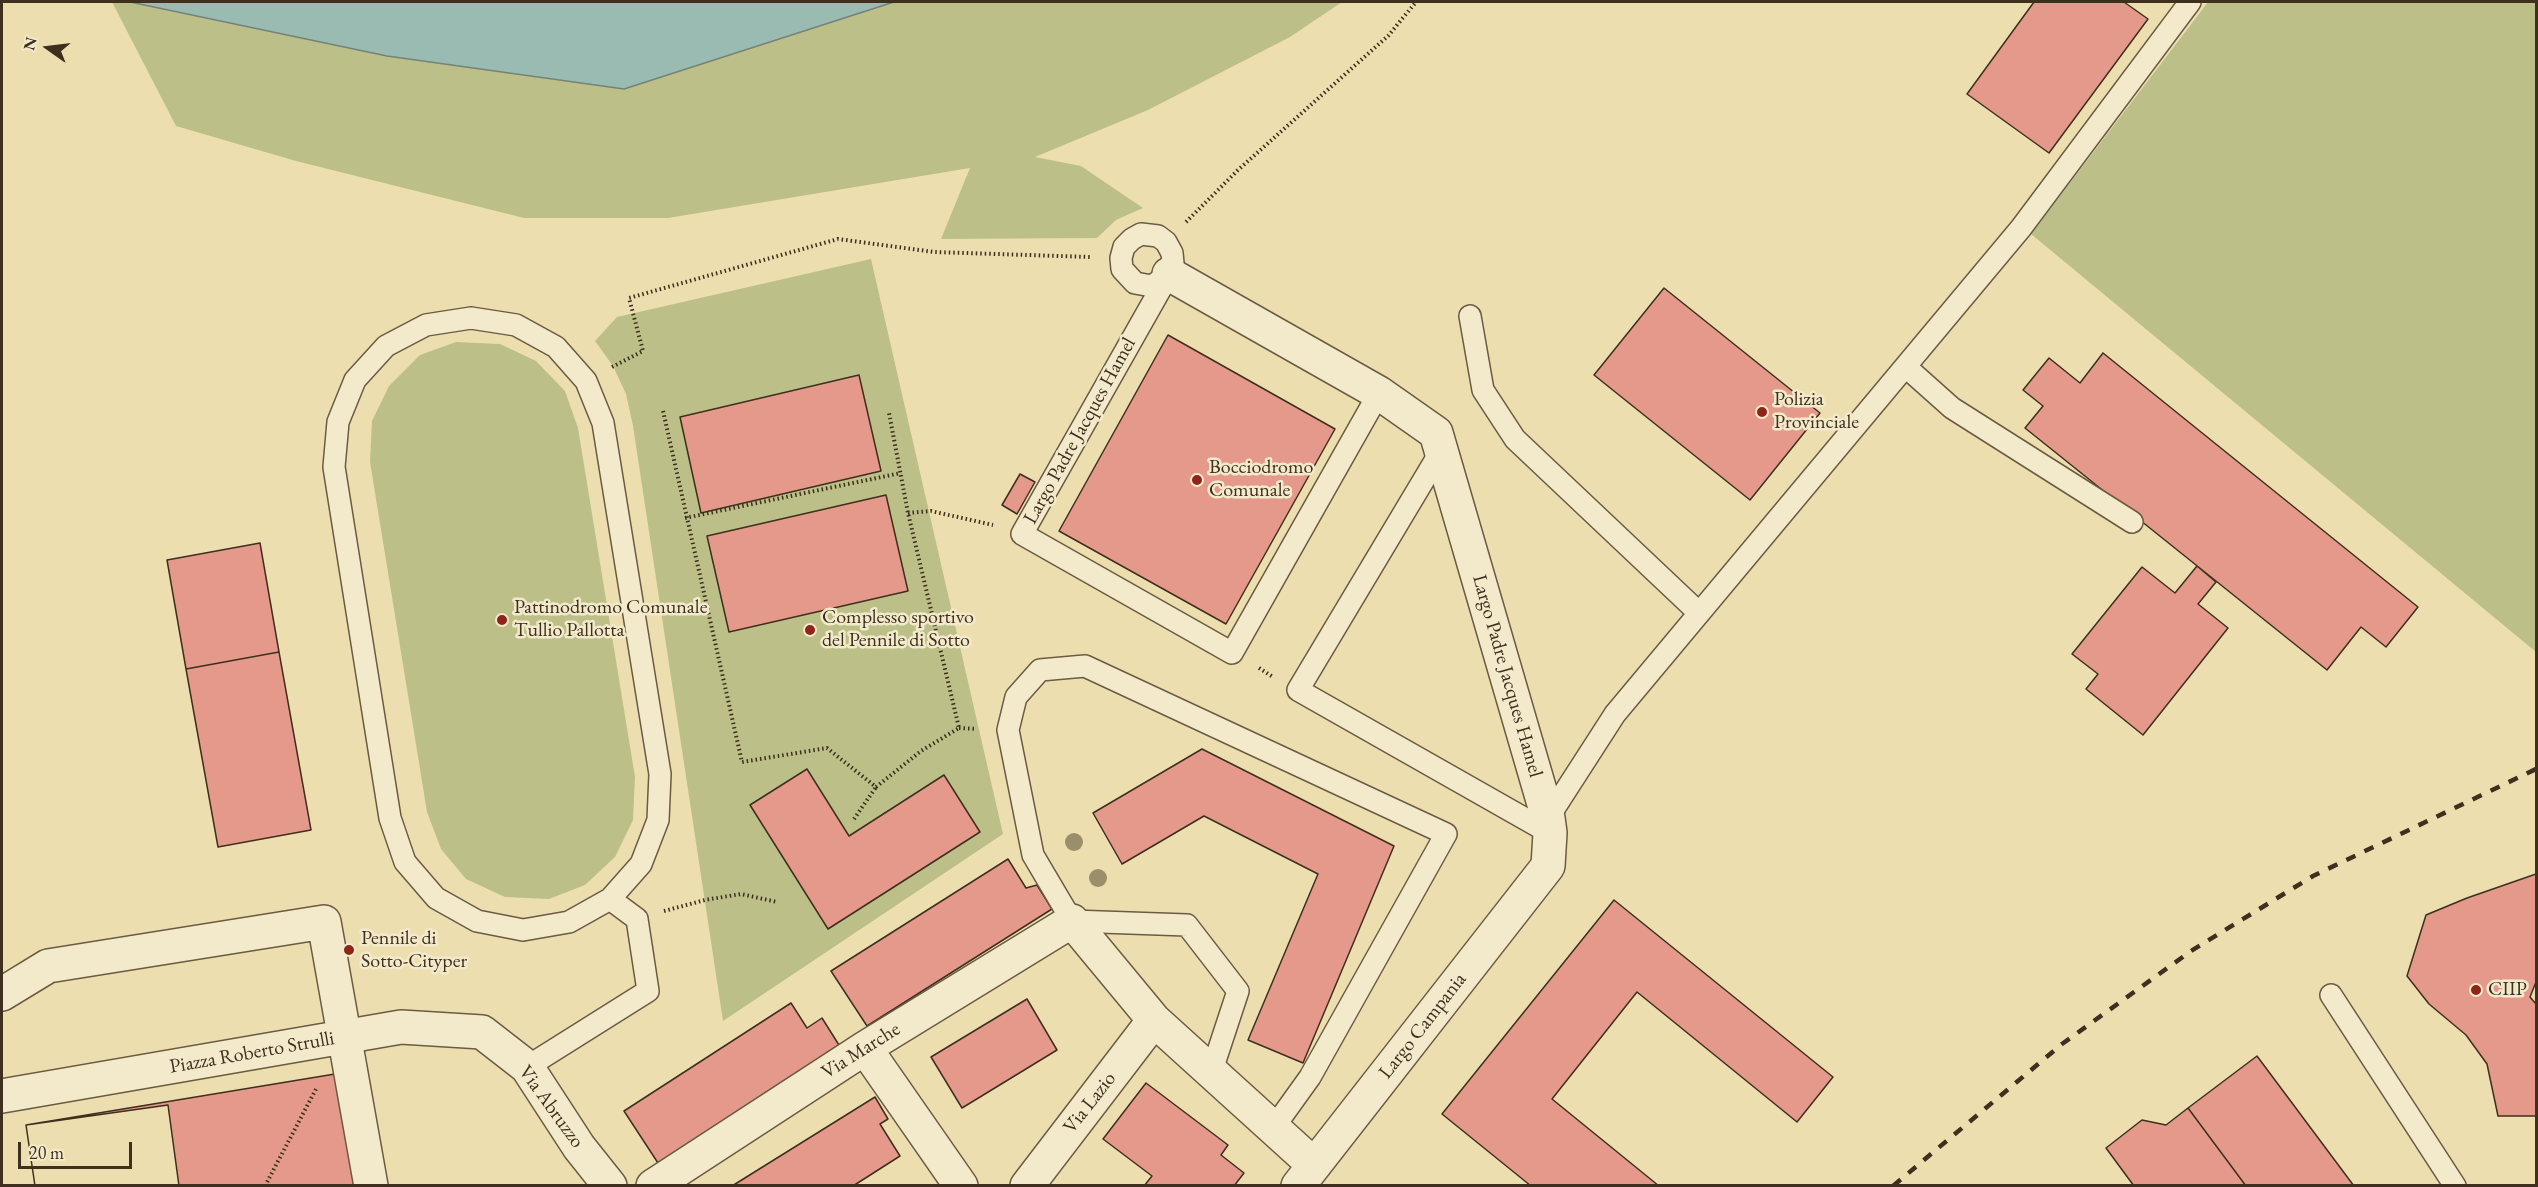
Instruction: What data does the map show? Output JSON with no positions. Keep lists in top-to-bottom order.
{
  "streets": {
    "street": [
      "Largo Padre Jacques Hamel",
      "Largo Campania",
      "Via Marche",
      "Piazza Roberto Strulli",
      "Via Lazio",
      "Via Abruzzo"
    ]
  },
  "crossings": [
    ["Largo Padre Jacques Hamel", "Largo Campania"],
    ["Piazza Roberto Strulli", "Via Abruzzo"]
  ],
  "places": [
    "Polizia Provinciale",
    "Bocciodromo Comunale",
    "Pattinodromo Comunale Tullio Pallotta",
    "Complesso sportivo del Pennile di Sotto",
    "Pennile di Sotto-Cityper",
    "CIIP"
  ],
  "scale_bar": "20 m",
  "north": "left"
}
